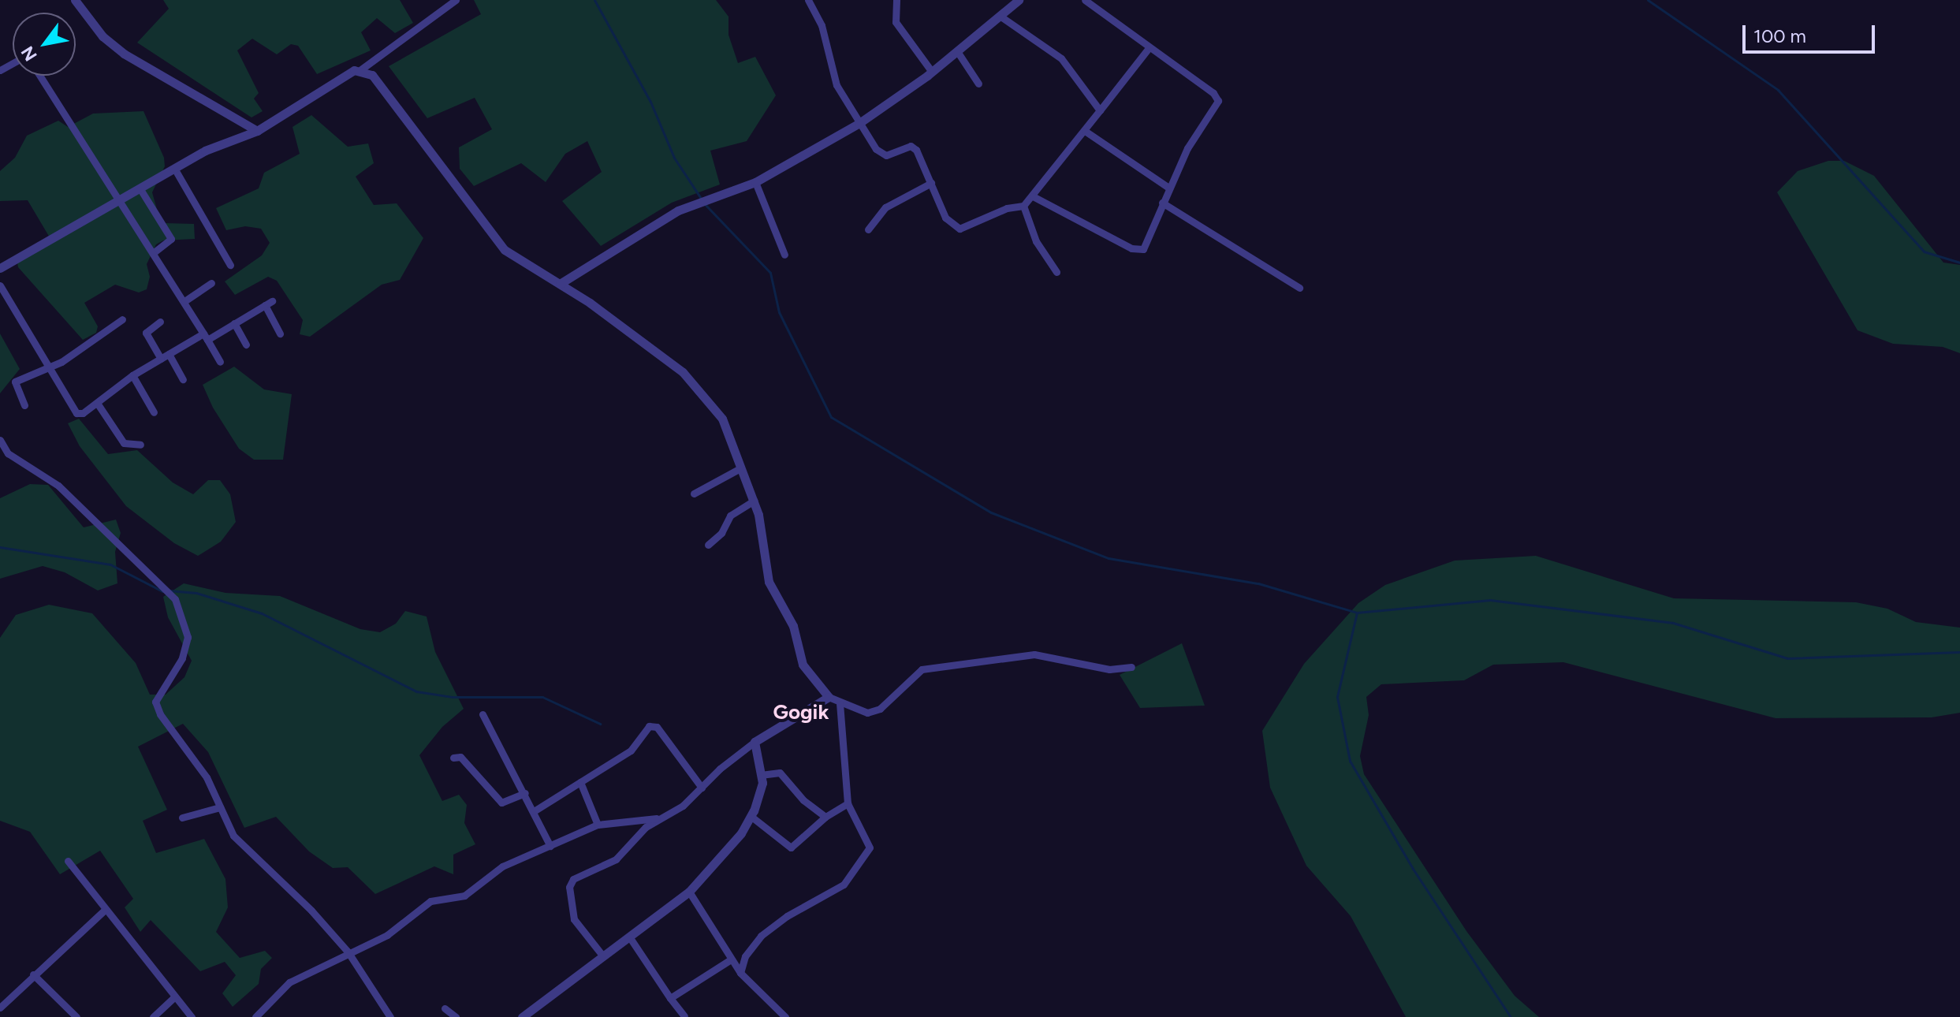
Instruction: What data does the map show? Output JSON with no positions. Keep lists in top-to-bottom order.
{
  "districts": ["Gogik"],
  "scale_bar": "100 m",
  "north": "bottom left"
}
